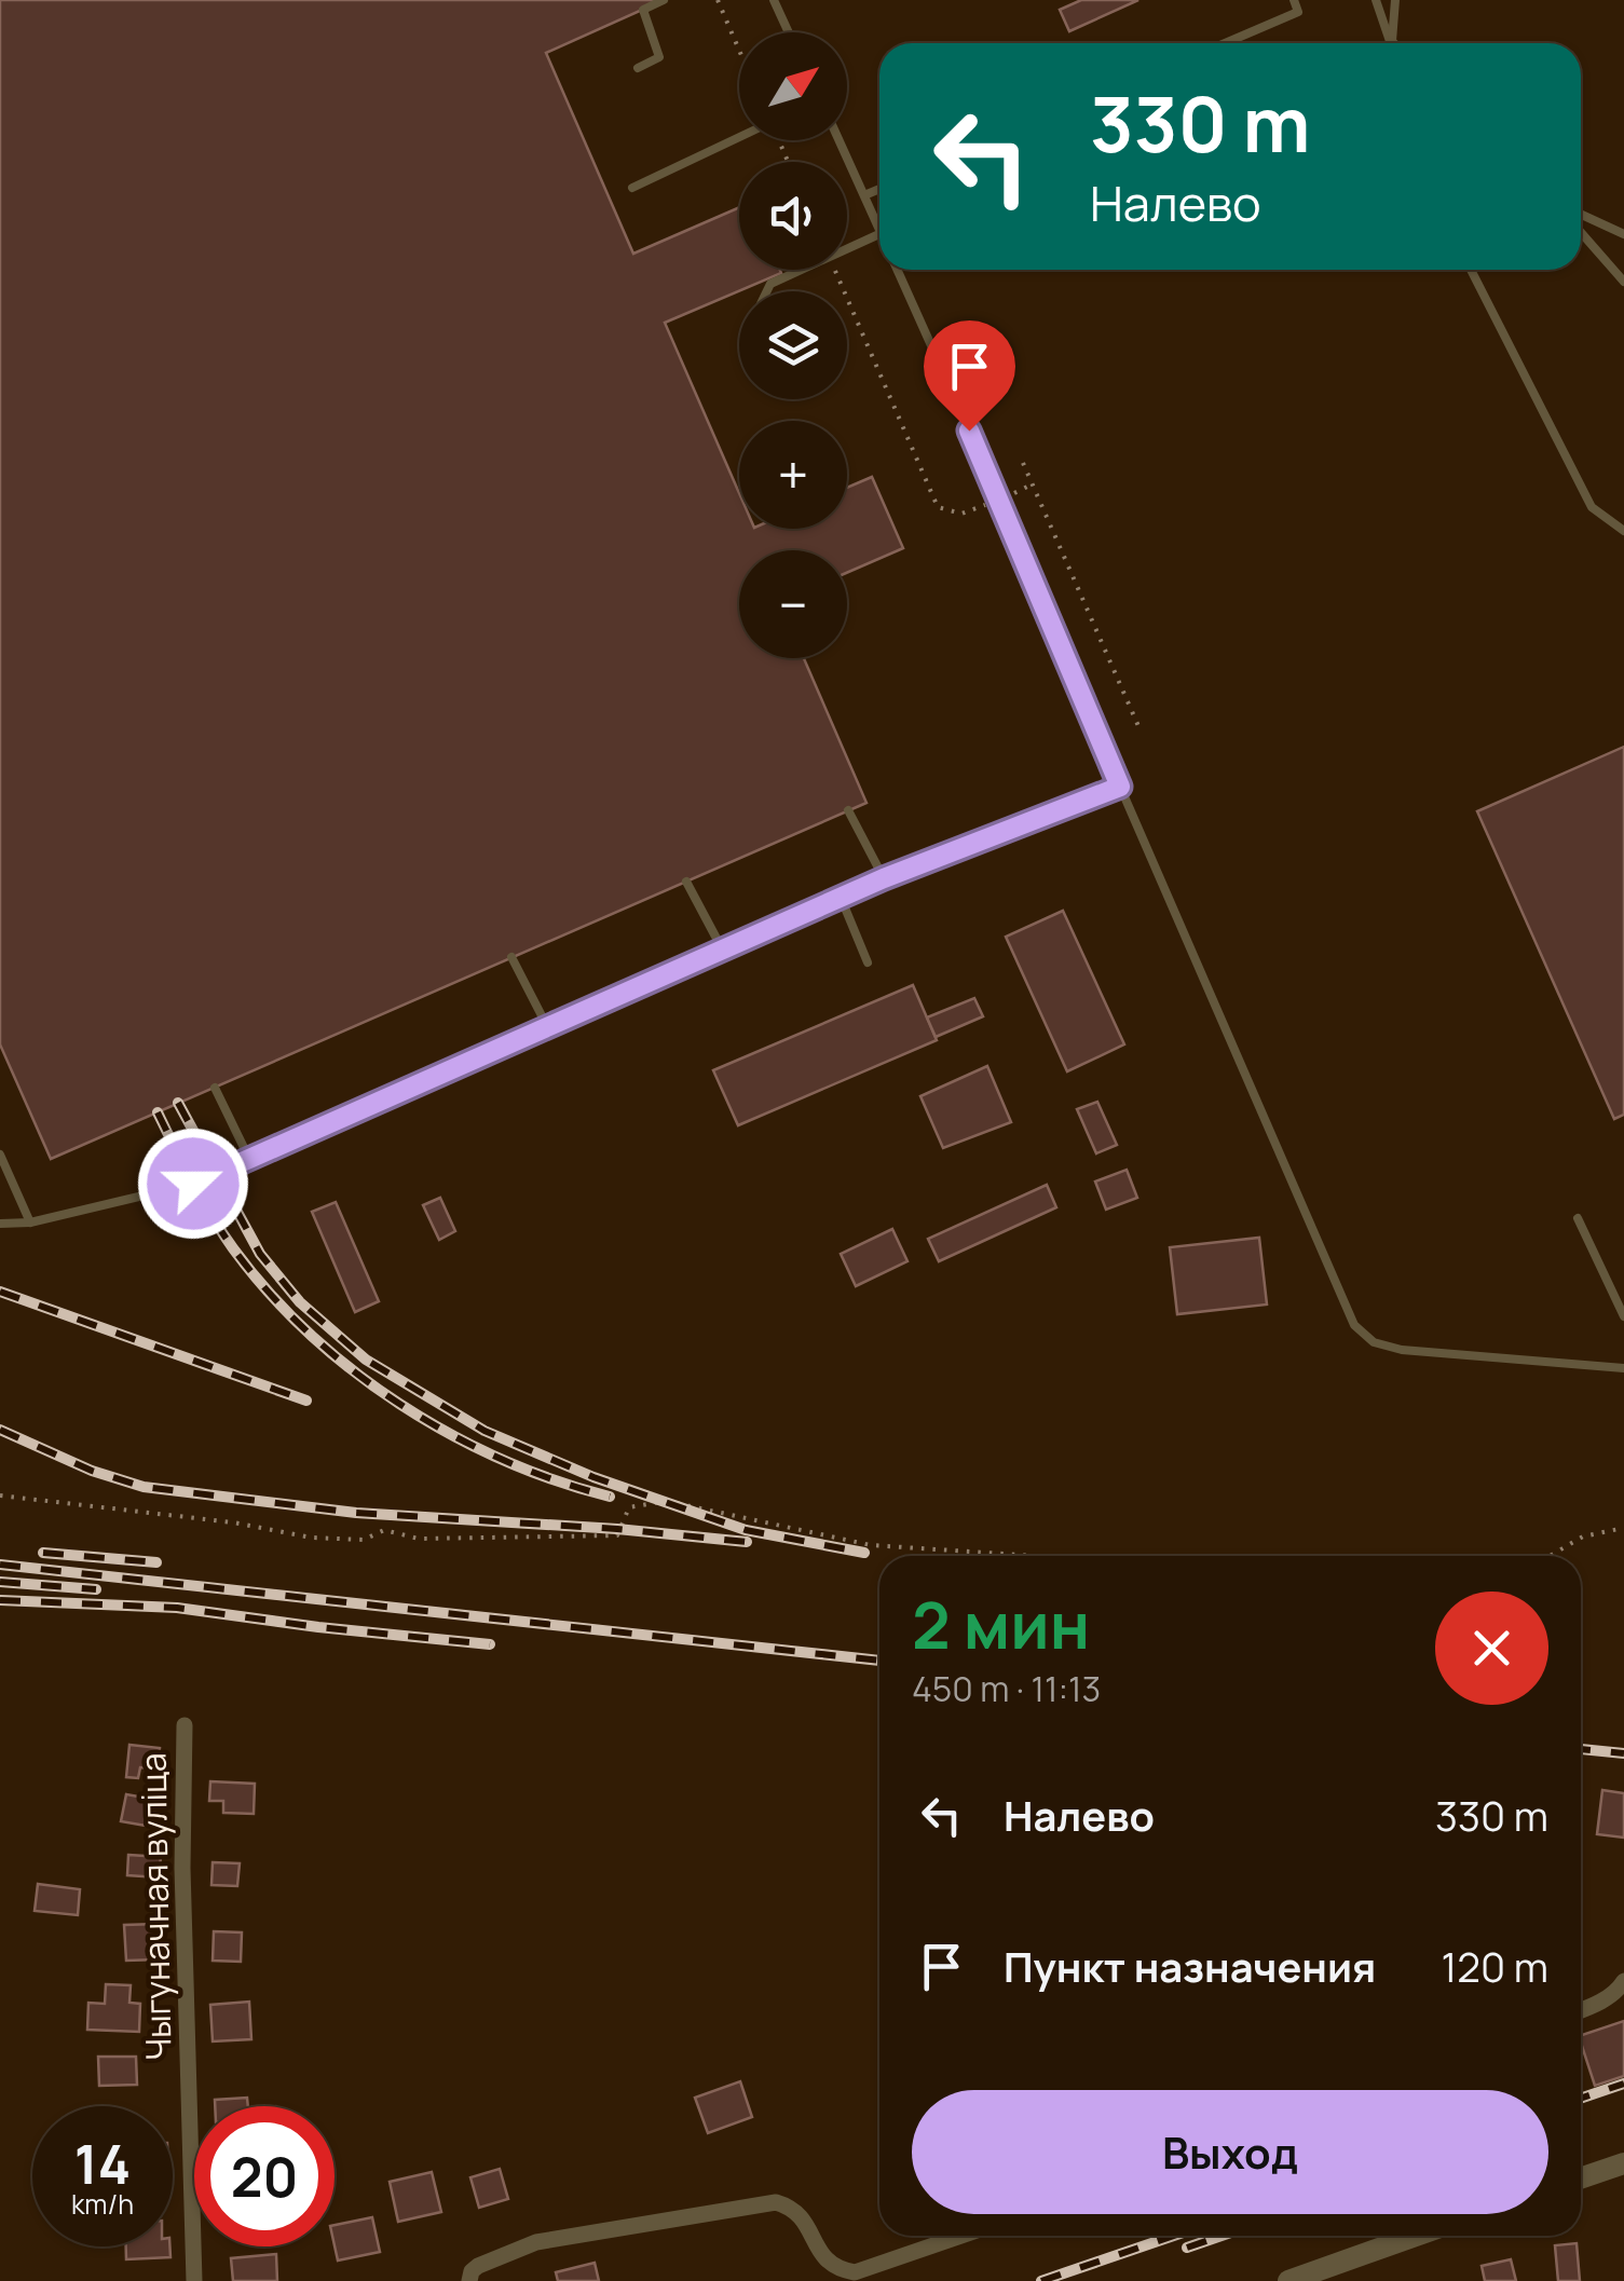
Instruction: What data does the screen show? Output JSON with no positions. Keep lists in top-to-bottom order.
{
  "streets": {
    "street": ["Чыгуначная вуліца"]
  },
  "north": "top right",
  "page": {
    "map_buttons": ["+", "−"],
    "turn": ["330 m", "Налево"],
    "heading": ["2 мин", "450 m · 11:13"],
    "list": [
      {
        "name": "Налево",
        "value": "330 m"
      },
      {
        "name": "Пункт назначения",
        "value": "120 m"
      }
    ],
    "buttons": "Выход",
    "speed": "14 km/h",
    "limit": "20"
  }
}
